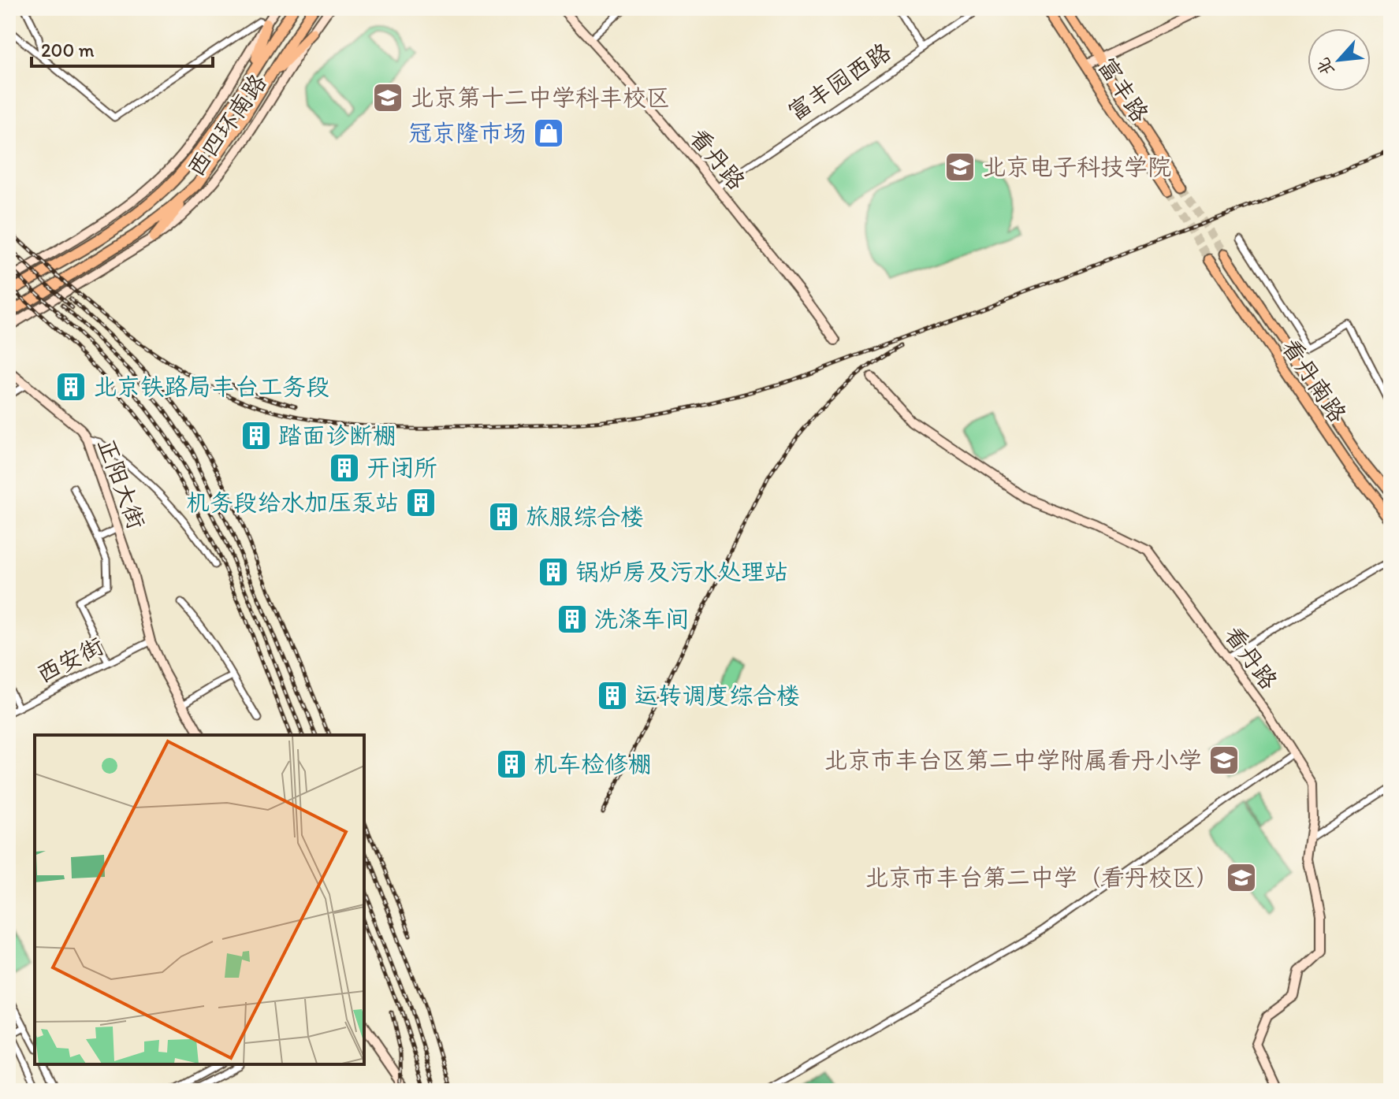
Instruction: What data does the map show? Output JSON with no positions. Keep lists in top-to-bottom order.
{
  "streets": {
    "highway": ["西四环南路"],
    "main road": ["富丰路", "看丹南路"],
    "street": [
      "富丰园西路",
      "看丹路",
      "正阳大街",
      "西安街"
    ]
  },
  "crossings": [
    ["富丰园西路", "看丹路"],
    ["正阳大街", "西安街"]
  ],
  "places": {
    "school or university": [
      "北京第十二中学科丰校区",
      "北京电子科技学院",
      "北京市丰台区第二中学附属看丹小学",
      "北京市丰台第二中学（看丹校区）"
    ],
    "shop": ["冠京隆市场"],
    "building": [
      "北京铁路局丰台工务段",
      "踏面诊断棚",
      "开闭所",
      "机务段给水加压泵站",
      "旅服综合楼",
      "锅炉房及污水处理站",
      "洗涤车间",
      "运转调度综合楼",
      "机车检修棚"
    ]
  },
  "scale_bar": "200 m",
  "north": "bottom left"
}
